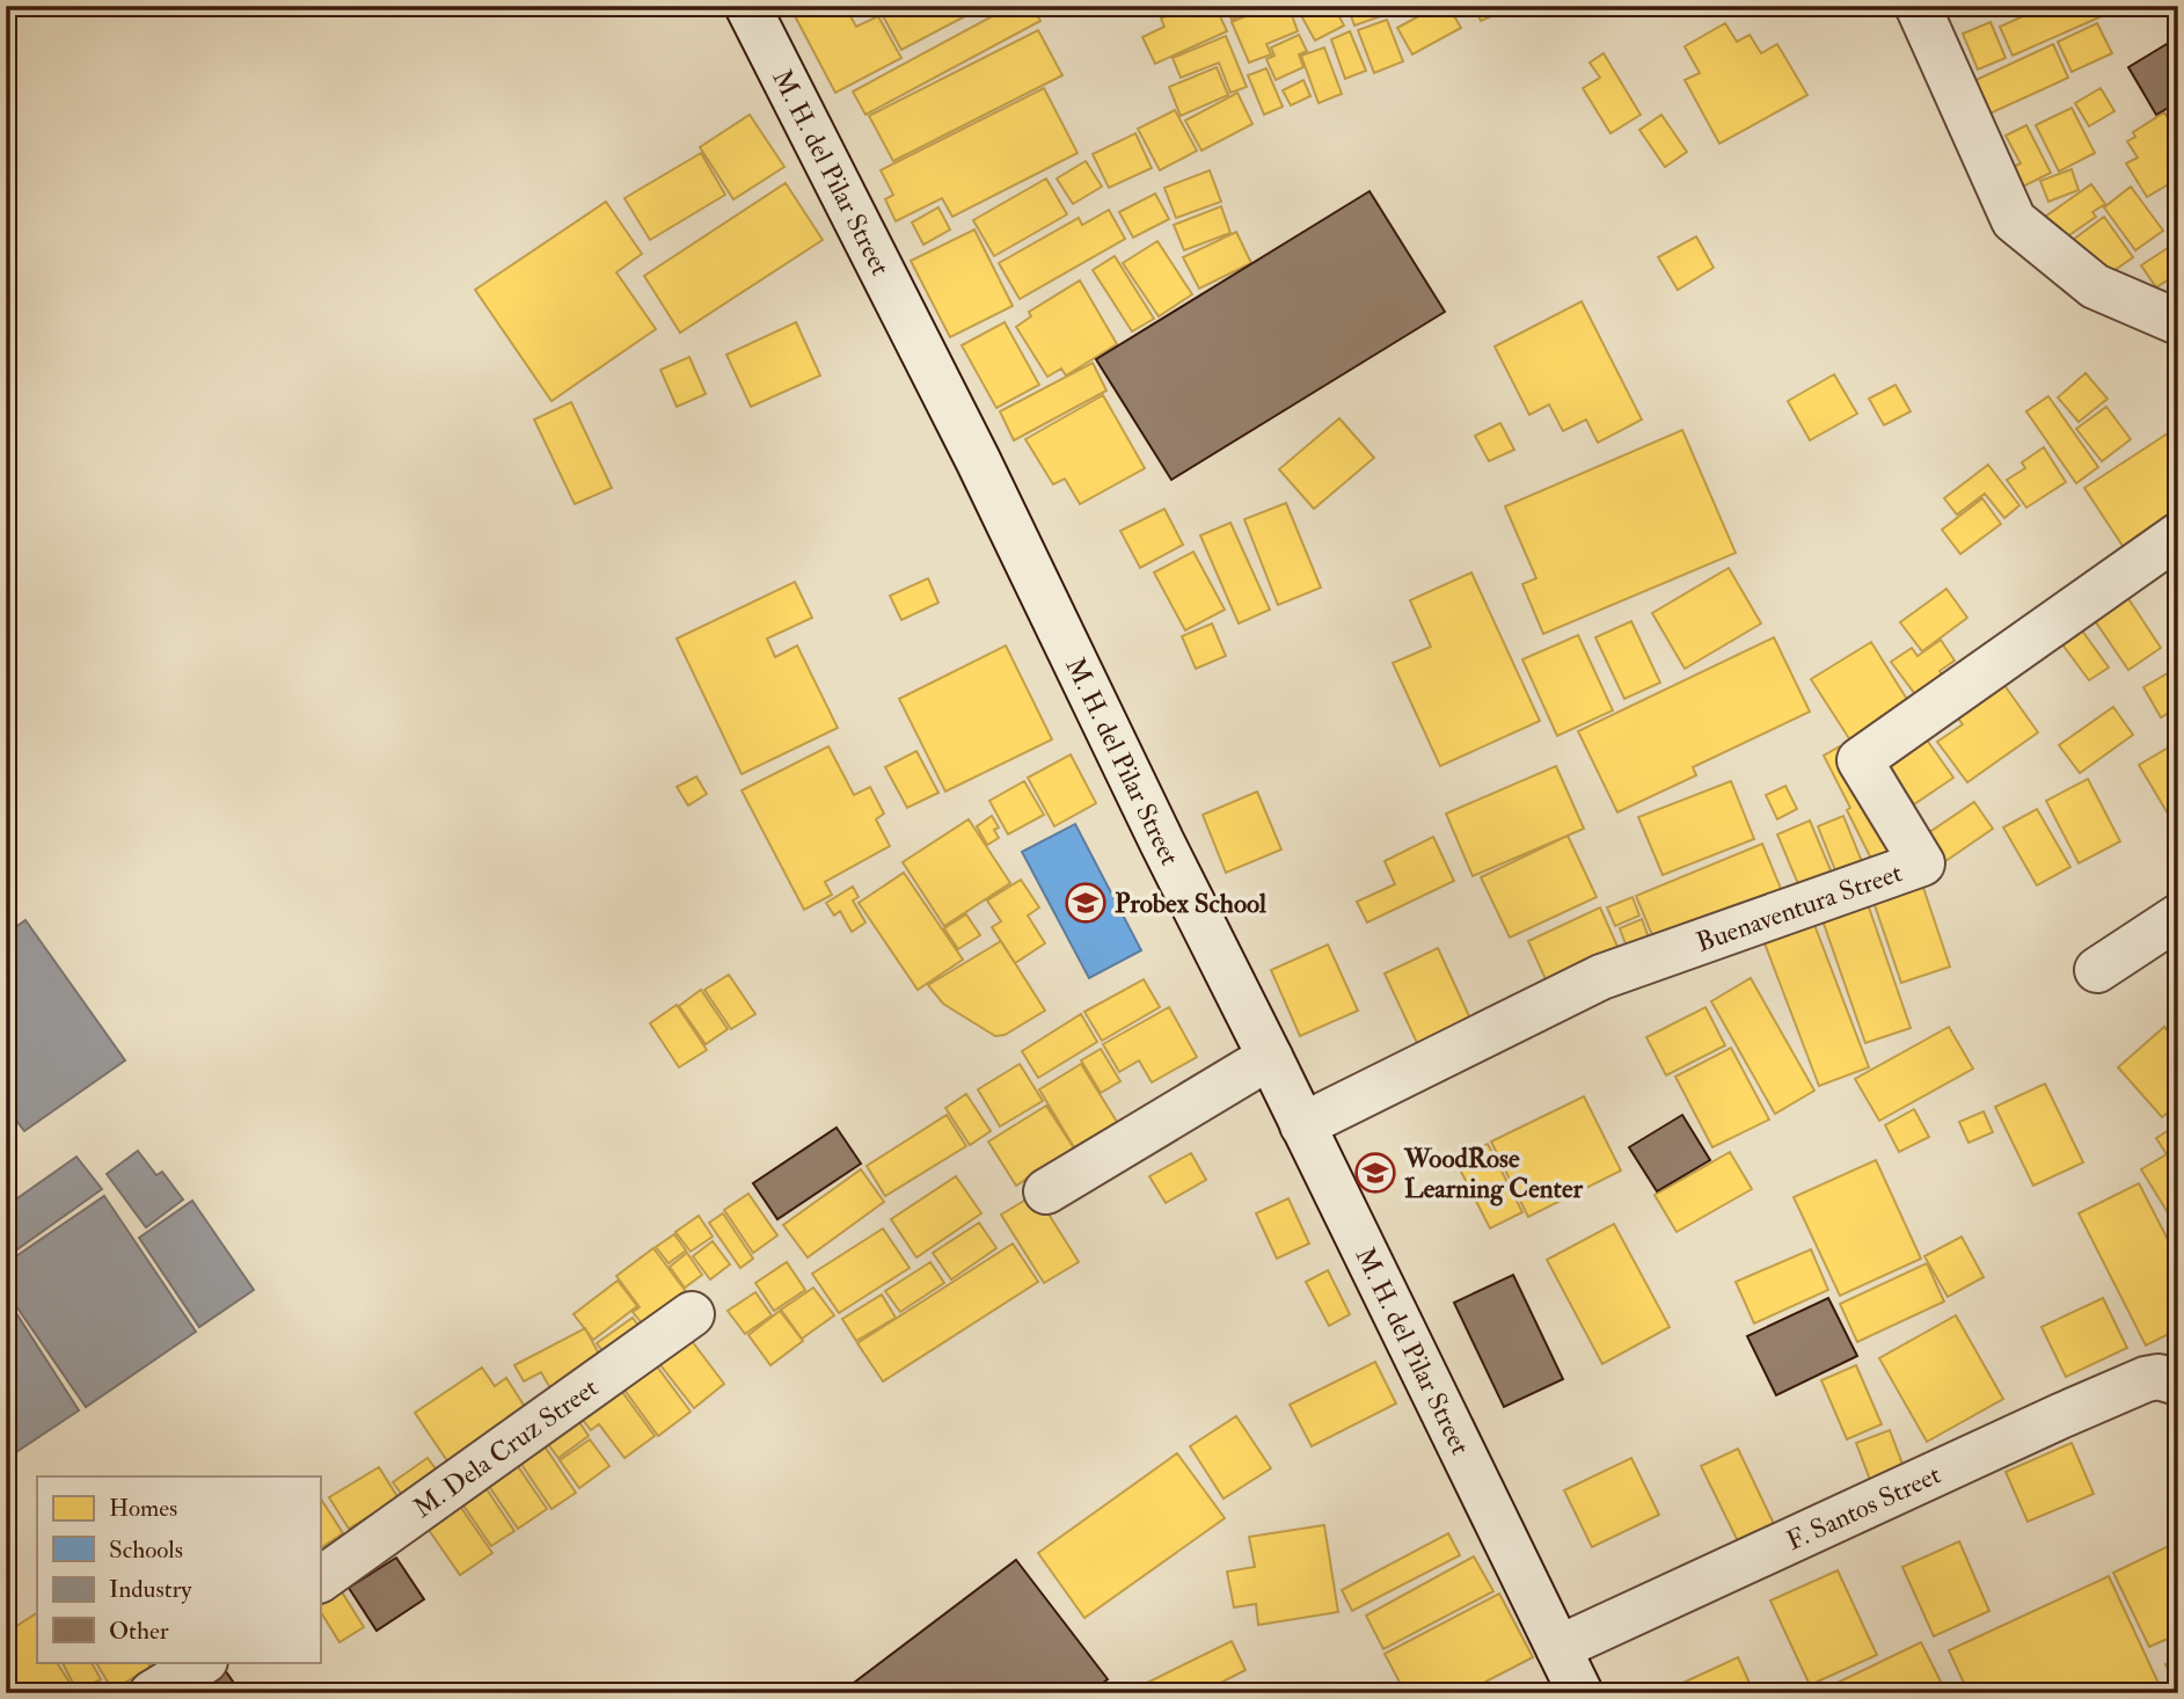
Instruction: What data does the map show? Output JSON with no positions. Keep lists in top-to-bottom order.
{
  "streets": {
    "street": [
      "M. H. del Pilar Street",
      "Buenaventura Street",
      "M. Dela Cruz Street",
      "F. Santos Street"
    ]
  },
  "crossings": [
    ["M. H. del Pilar Street", "Buenaventura Street"],
    ["M. H. del Pilar Street", "F. Santos Street"]
  ],
  "places": {
    "school or university": ["Probex School", "WoodRose Learning Center"]
  },
  "legend": [
    "Homes",
    "Schools",
    "Industry",
    "Other"
  ]
}
